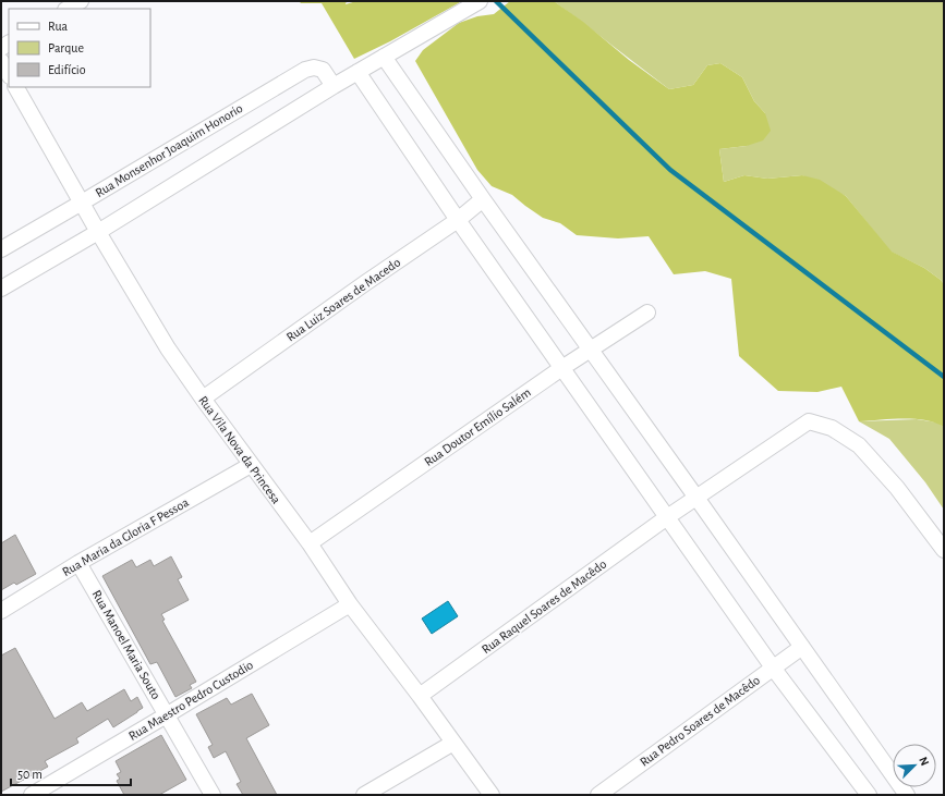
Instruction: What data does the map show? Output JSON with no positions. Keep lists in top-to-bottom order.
{
  "streets": {
    "street": [
      "Rua Monsenhor Joaquim Honorio",
      "Rua Luiz Soares de Macedo",
      "Rua Doutor Emílio Salém",
      "Rua Vila Nova da Princesa",
      "Rua Maria da Gloria F Pessoa",
      "Rua Raquel Soares de Macêdo",
      "Rua Manoel Maria Souto",
      "Rua Maestro Pedro Custodio",
      "Rua Pedro Soares de Macêdo"
    ]
  },
  "crossings": [
    ["Rua Monsenhor Joaquim Honorio", "Rua Vila Nova da Princesa"],
    ["Rua Luiz Soares de Macedo", "Rua Vila Nova da Princesa"],
    ["Rua Doutor Emílio Salém", "Rua Vila Nova da Princesa"],
    ["Rua Vila Nova da Princesa", "Rua Maria da Gloria F Pessoa"],
    ["Rua Vila Nova da Princesa", "Rua Raquel Soares de Macêdo"],
    ["Rua Vila Nova da Princesa", "Rua Maestro Pedro Custodio"],
    ["Rua Maria da Gloria F Pessoa", "Rua Manoel Maria Souto"],
    ["Rua Manoel Maria Souto", "Rua Maestro Pedro Custodio"]
  ],
  "legend": ["Rua", "Parque", "Edifício"],
  "scale_bar": "50 m",
  "north": "top right"
}
